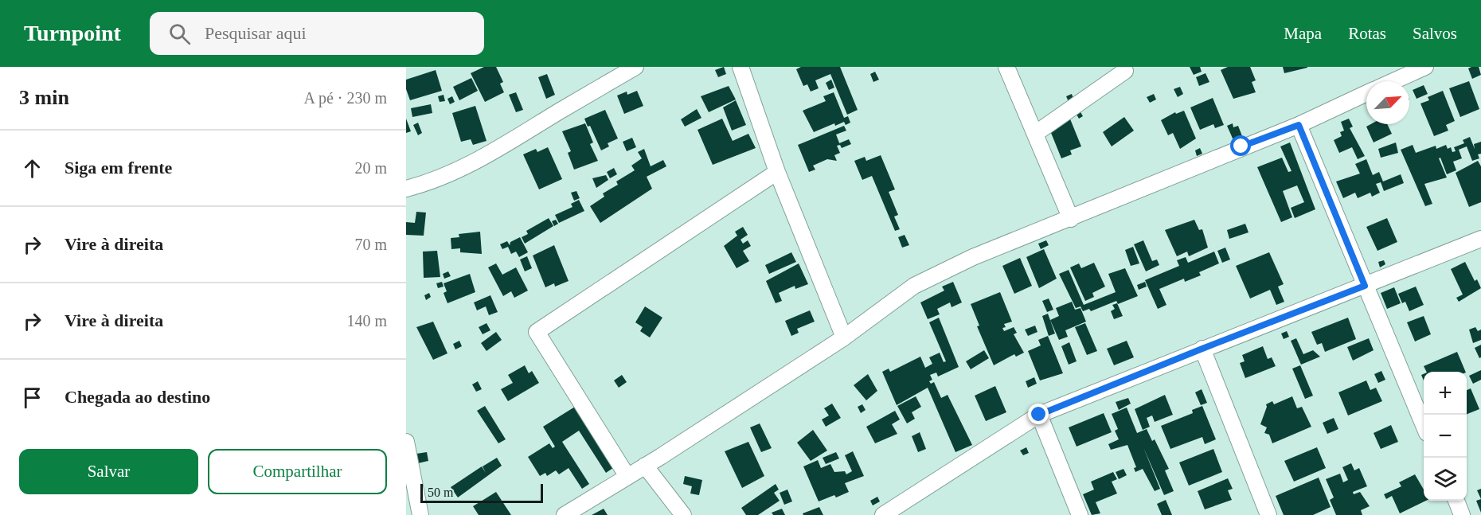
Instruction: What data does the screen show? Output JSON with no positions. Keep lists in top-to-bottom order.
{
  "scale_bar": "50 m",
  "north": "top right",
  "page": {
    "header": "Turnpoint",
    "search": "Pesquisar aqui",
    "nav": ["Mapa", "Rotas", "Salvos"],
    "heading": ["3 min", "A pé · 230 m"],
    "list": [
      ["Siga em frente", "20 m"],
      ["Vire à direita", "70 m"],
      ["Vire à direita", "140 m"],
      "Chegada ao destino"
    ],
    "map_buttons": ["+", "−"],
    "buttons": ["Salvar", "Compartilhar"],
    "scale": "50 m"
  }
}
